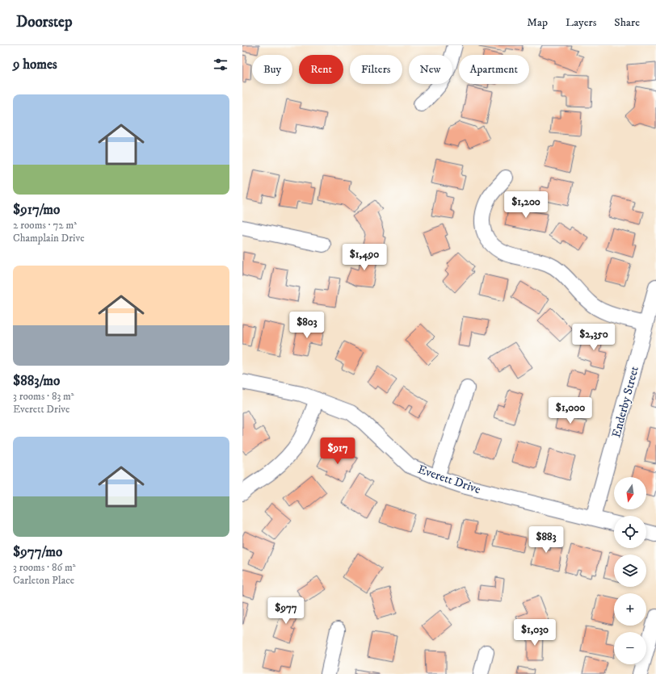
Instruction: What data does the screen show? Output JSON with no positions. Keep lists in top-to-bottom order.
{
  "streets": {
    "street": ["Enderby Street", "Everett Drive"]
  },
  "crossings": [
    ["Enderby Street", "Everett Drive"]
  ],
  "north": "bottom",
  "page": {
    "header": "Doorstep",
    "nav": ["Map", "Layers", "Share"],
    "heading": "9 homes",
    "chip": [
      "Buy",
      "Rent",
      "Filters",
      "New",
      "Apartment"
    ],
    "list": [
      {
        "name": "$917/mo",
        "note": "2 rooms · 72 m² · Champlain Drive"
      },
      {
        "name": "$883/mo",
        "note": "3 rooms · 83 m² · Everett Drive"
      },
      {
        "name": "$977/mo",
        "note": "3 rooms · 86 m² · Carleton Place"
      }
    ],
    "price": [
      "$1,200",
      "$1,490",
      "$803",
      "$2,350",
      "$1,000",
      "$917",
      "$883",
      "$977",
      "$1,030"
    ],
    "map_buttons": ["+", "−"]
  }
}
